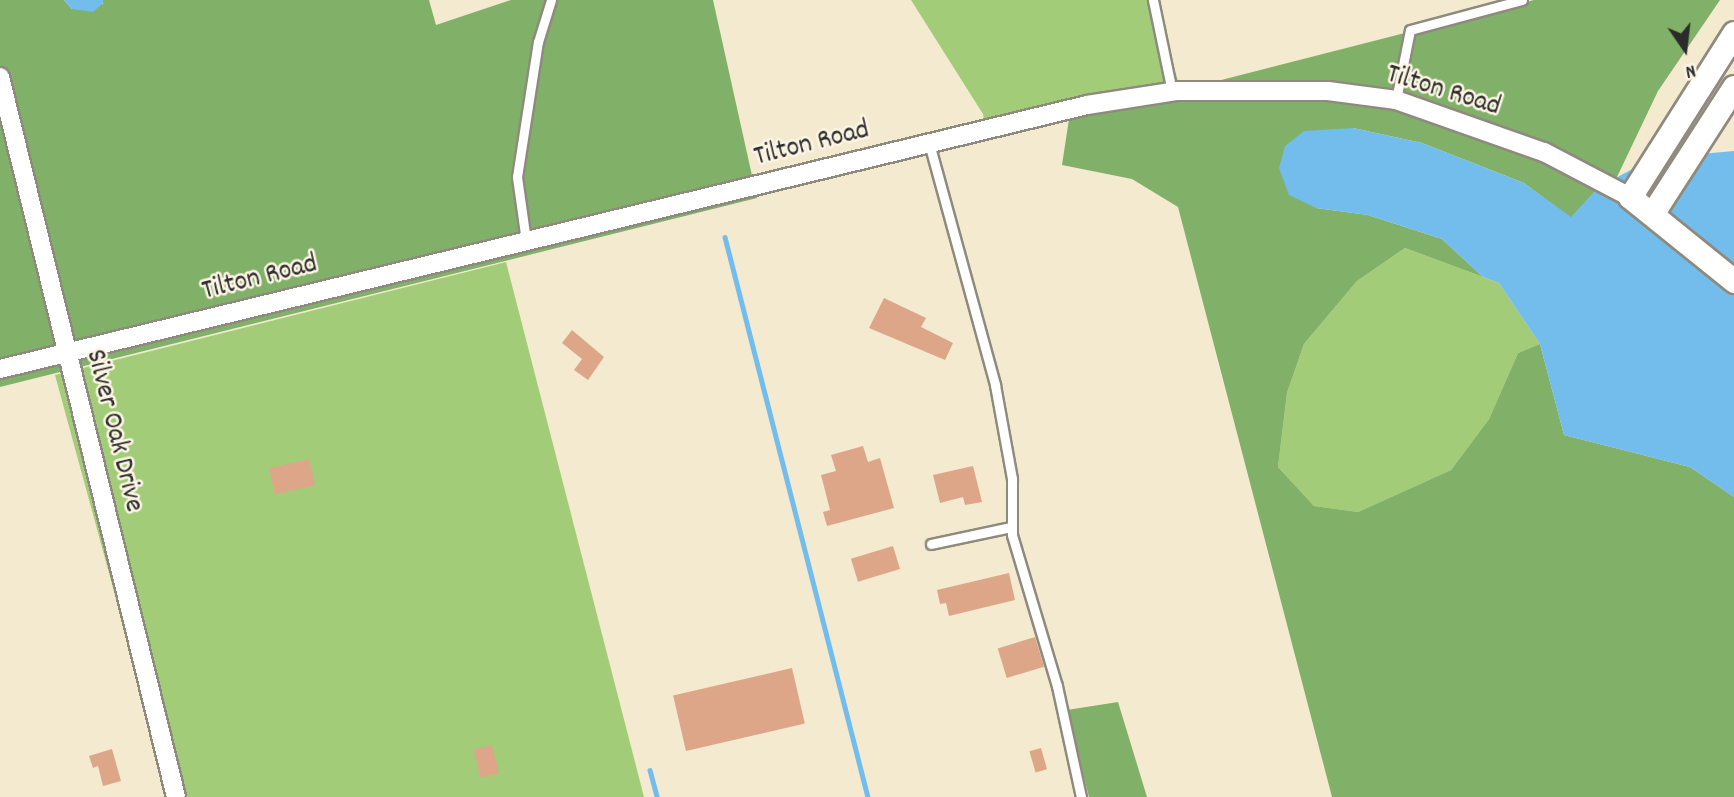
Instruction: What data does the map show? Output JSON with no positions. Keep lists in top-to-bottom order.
{
  "streets": {
    "street": ["Tilton Road", "Silver Oak Drive"]
  },
  "crossings": [
    ["Tilton Road", "Silver Oak Drive"]
  ],
  "north": "bottom"
}
